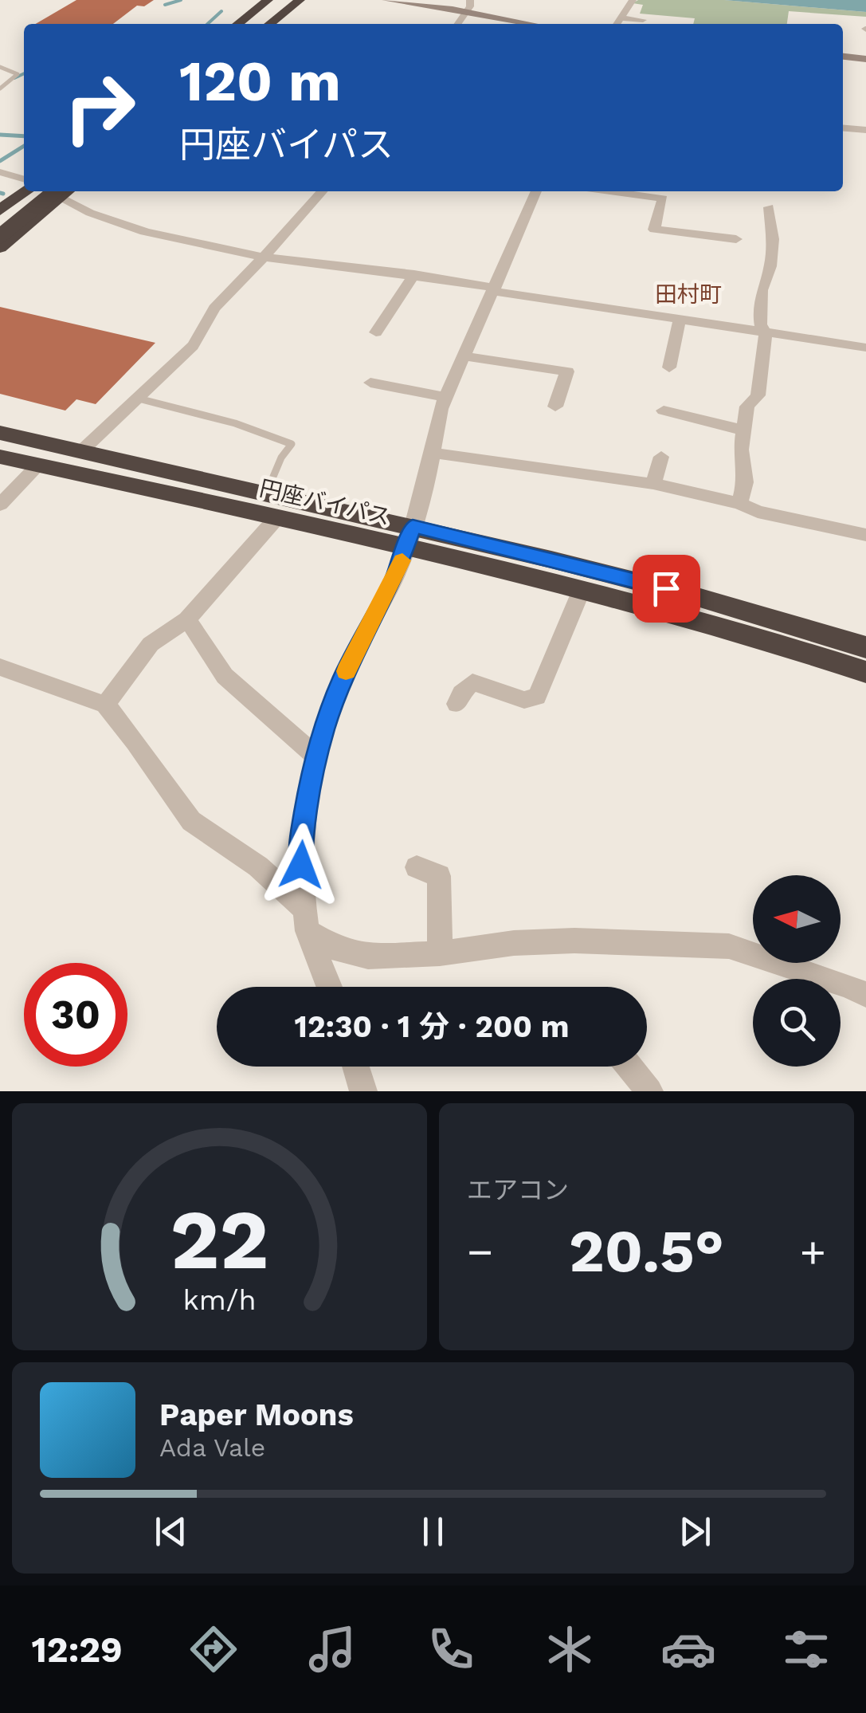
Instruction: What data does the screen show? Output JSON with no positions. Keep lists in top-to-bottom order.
{
  "streets": {
    "highway": ["円座バイパス"]
  },
  "districts": ["田村町"],
  "north": "left",
  "page": {
    "turn": ["120 m", "円座バイパス"],
    "limit": "30",
    "trip": "12:30 · 1 分 · 200 m",
    "tile": "エアコン",
    "heat": ["−", "20.5°", "+"],
    "song": ["Paper Moons", "Ada Vale"],
    "tabs": "12:29",
    "gauge": ["22", "km/h"]
  }
}
